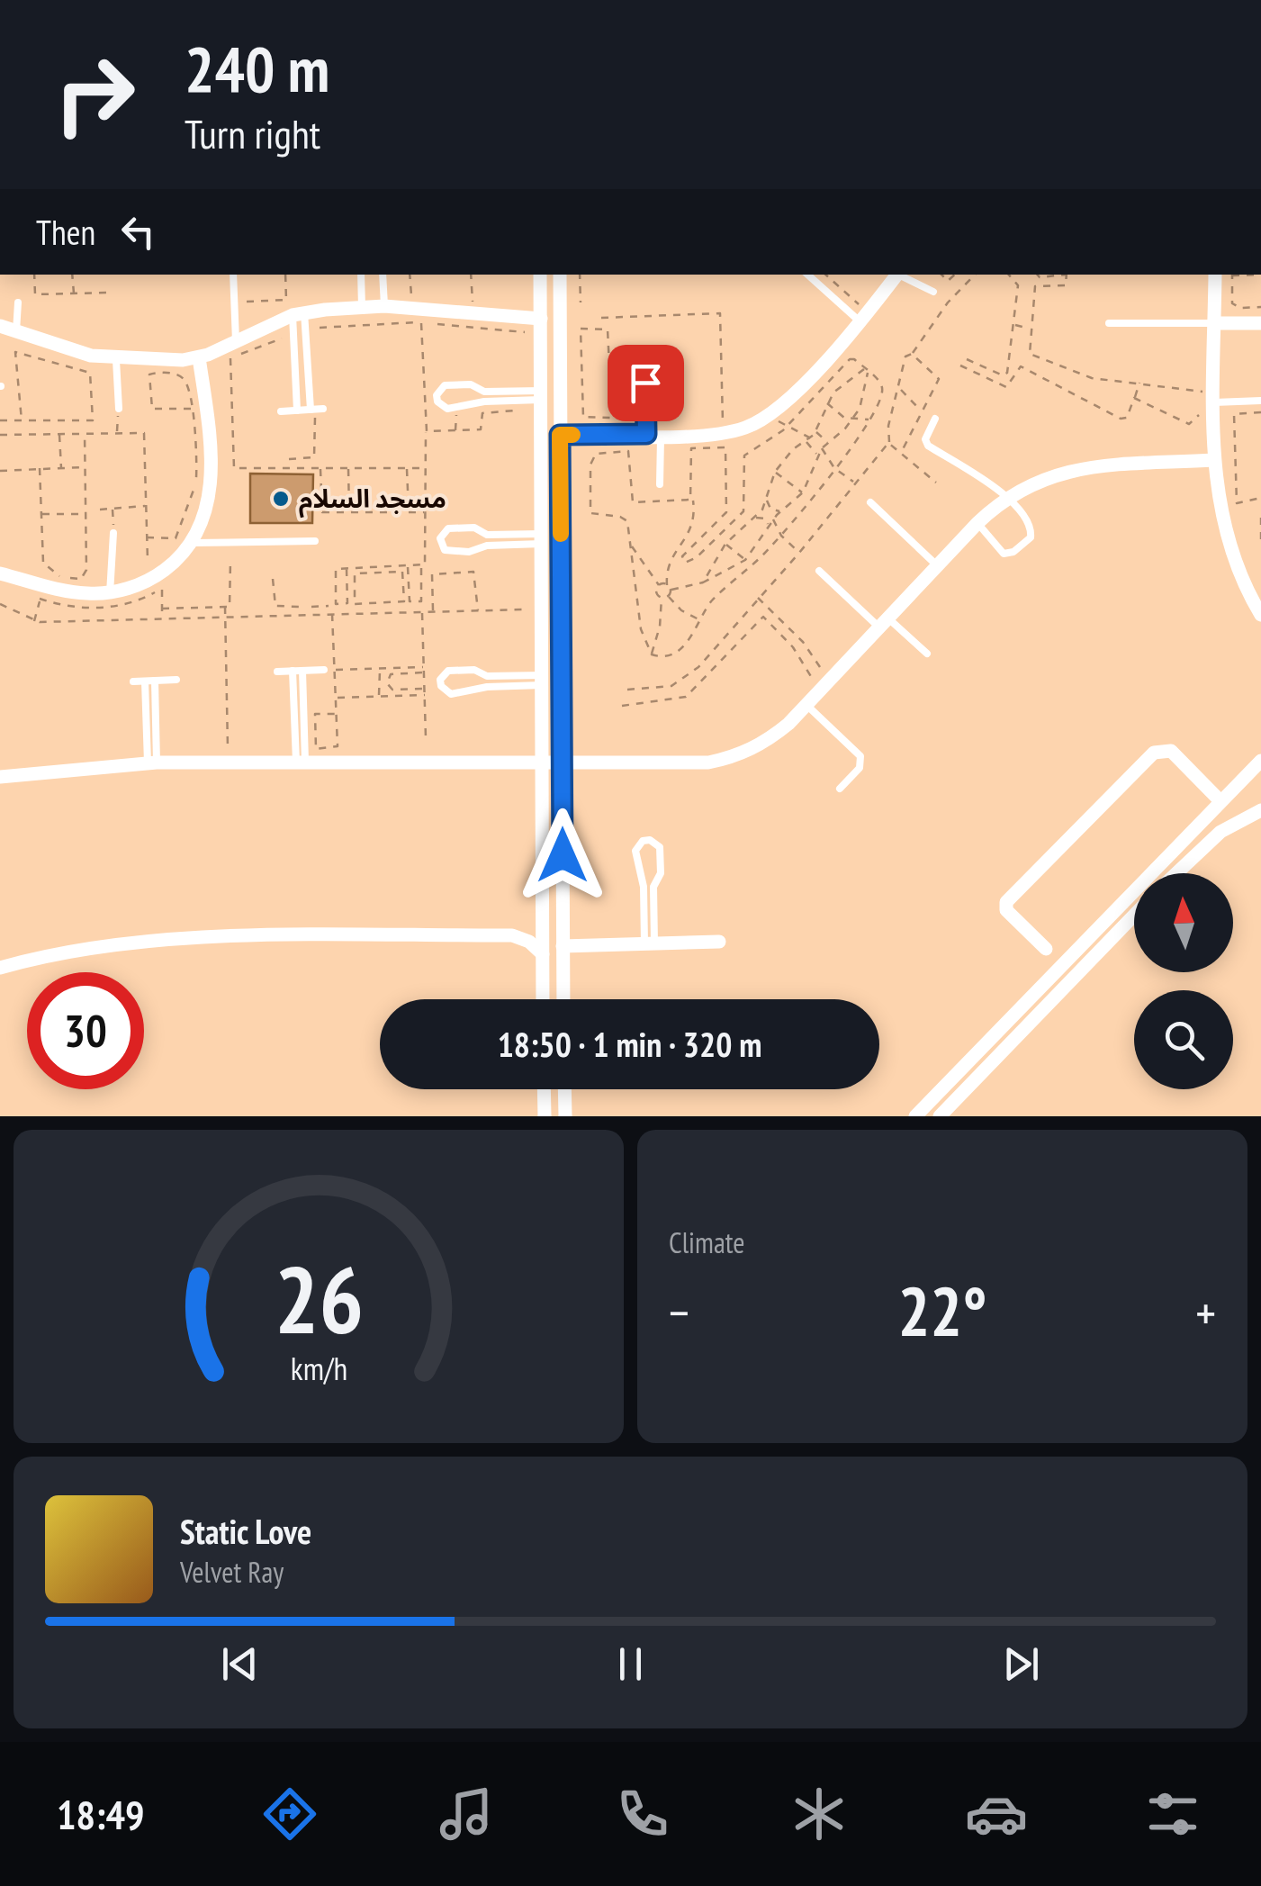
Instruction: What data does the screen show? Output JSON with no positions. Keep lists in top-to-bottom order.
{
  "places": ["مسجد السلام"],
  "north": "top",
  "page": {
    "turn": ["240 m", "Turn right"],
    "then": "Then",
    "limit": "30",
    "trip": "18:50 · 1 min · 320 m",
    "tile": "Climate",
    "heat": ["−", "22°", "+"],
    "song": ["Static Love", "Velvet Ray"],
    "tabs": "18:49",
    "gauge": ["26", "km/h"]
  }
}
